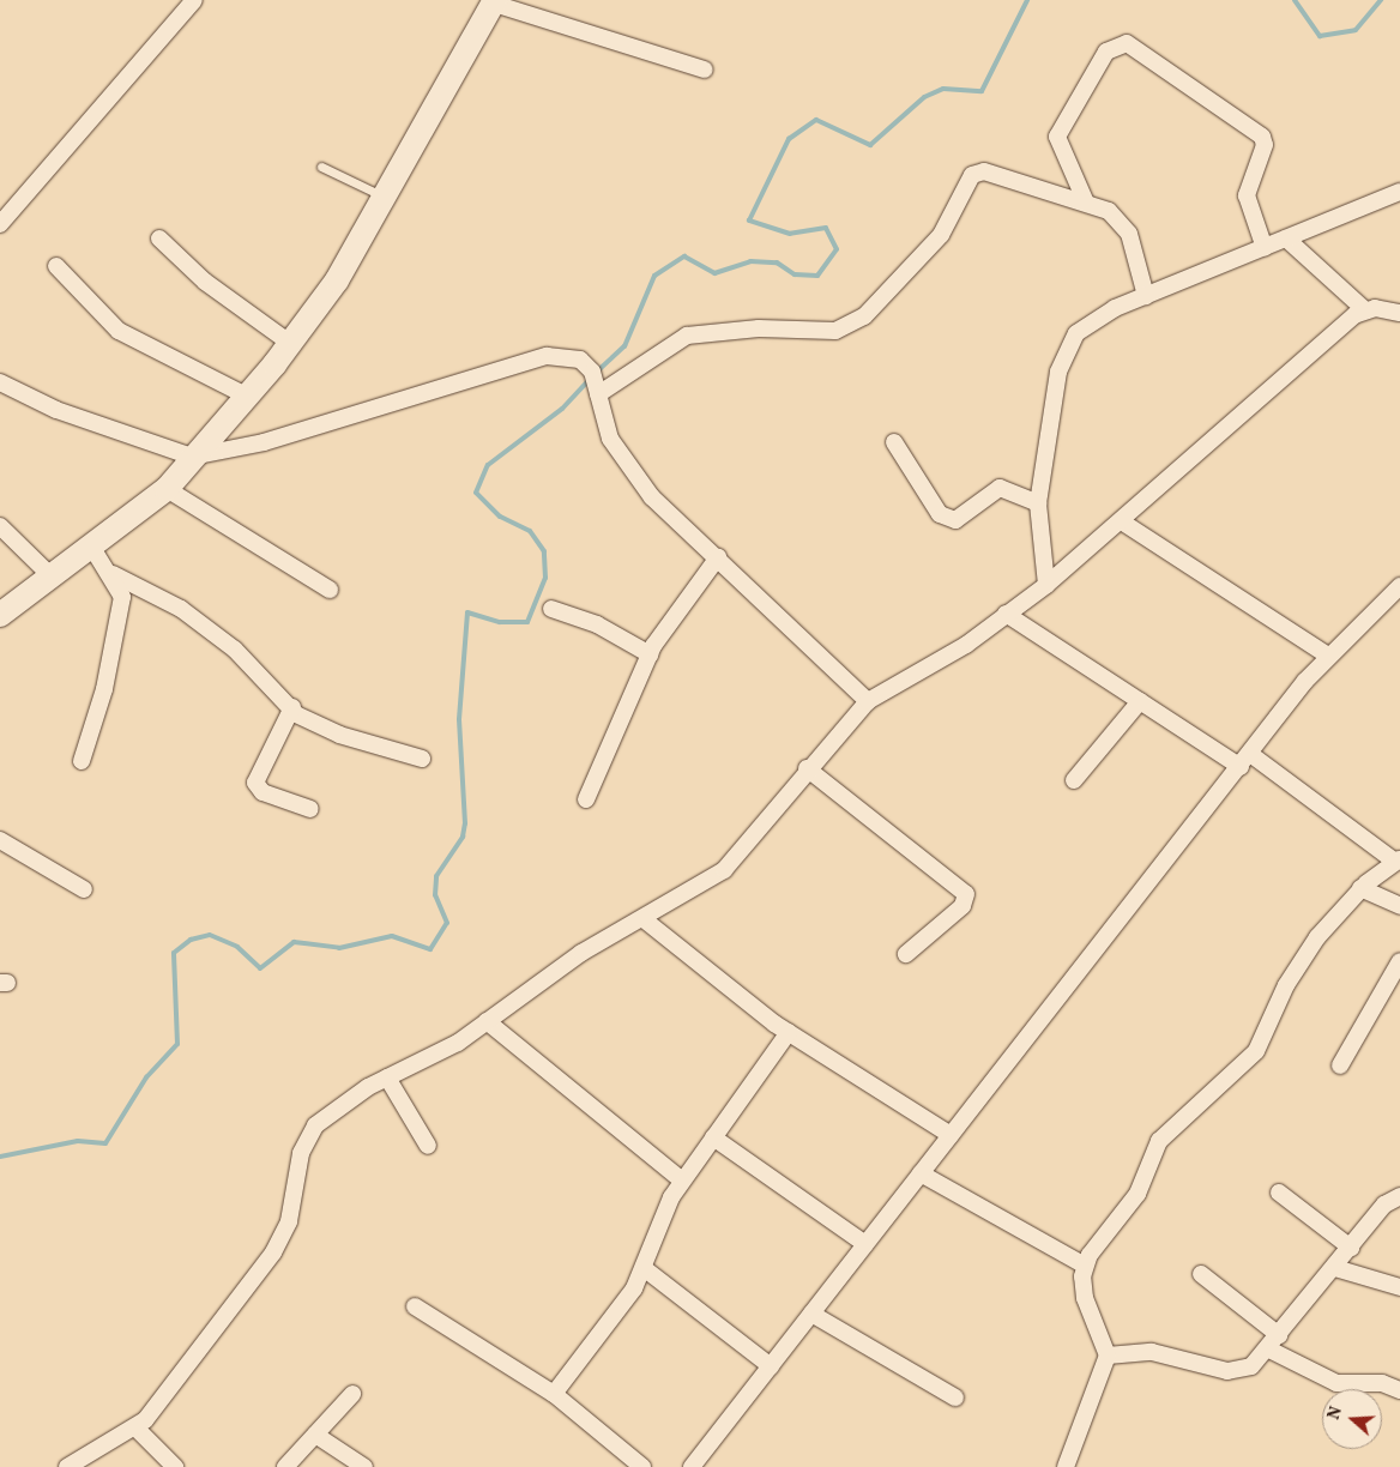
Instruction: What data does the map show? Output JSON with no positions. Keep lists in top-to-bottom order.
{
  "north": "left"
}
